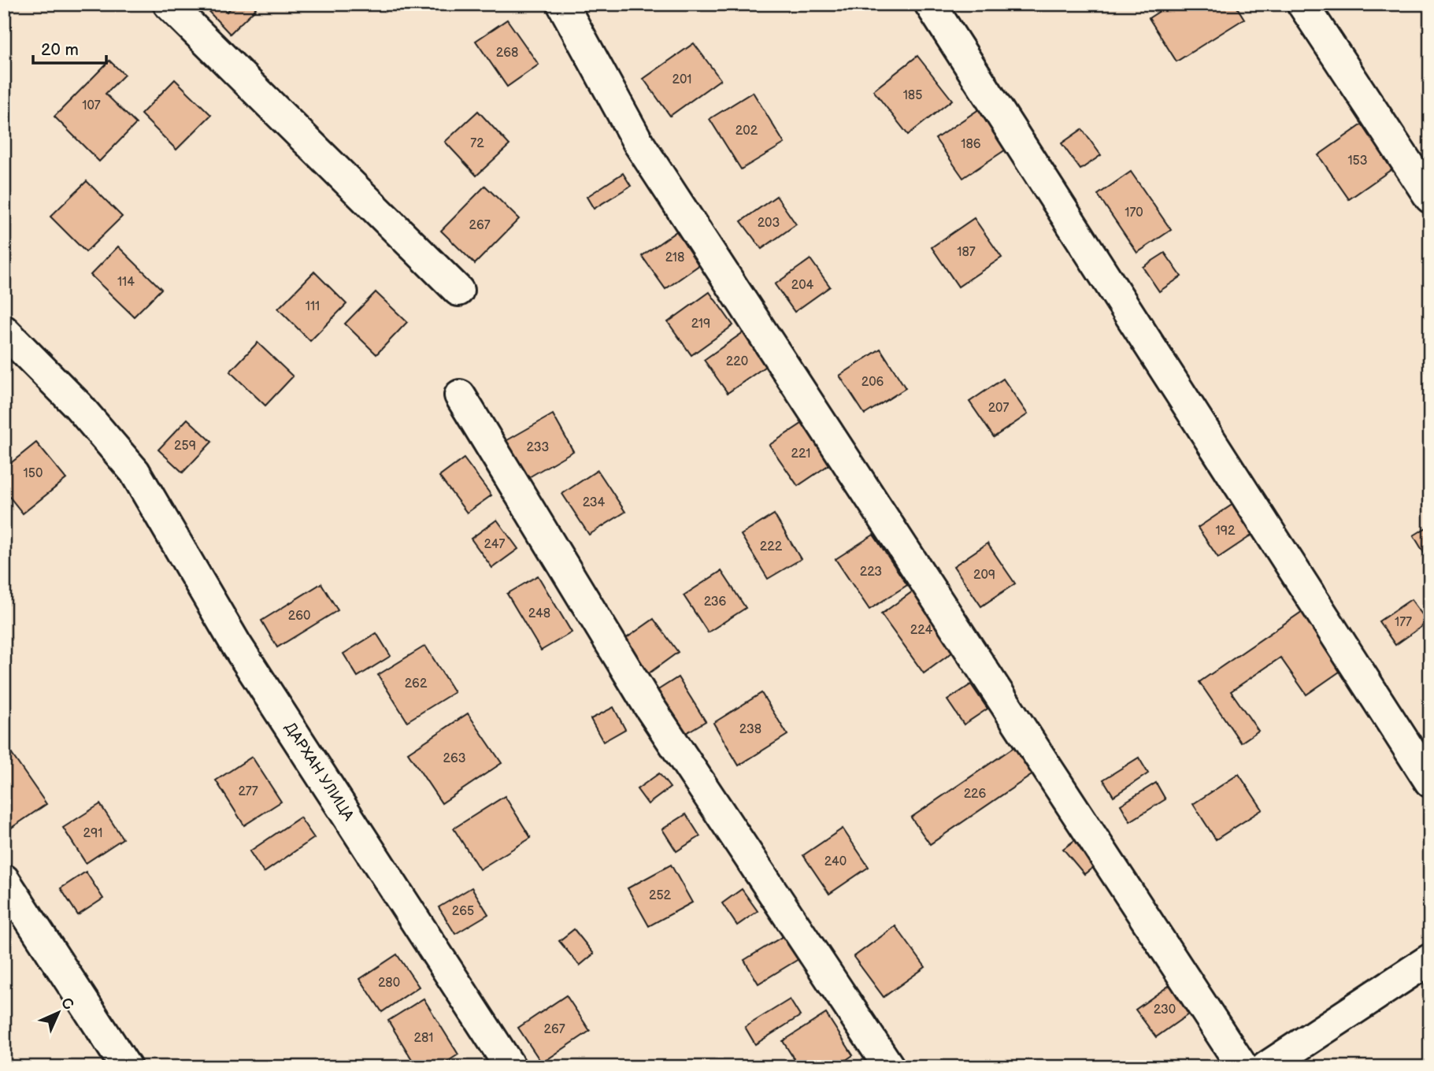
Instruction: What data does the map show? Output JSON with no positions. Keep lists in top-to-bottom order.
{
  "streets": {
    "street": ["ДАРХАН УЛИЦА"]
  },
  "house_numbers": [
    "268",
    "201",
    "185",
    "107",
    "202",
    "72",
    "186",
    "153",
    "170",
    "203",
    "267",
    "187",
    "218",
    "114",
    "204",
    "111",
    "219",
    "220",
    "206",
    "207",
    "259",
    "233",
    "221",
    "150",
    "234",
    "192",
    "247",
    "222",
    "223",
    "209",
    "236",
    "248",
    "260",
    "177",
    "224",
    "262",
    "238",
    "263",
    "277",
    "226",
    "291",
    "240",
    "252",
    "265",
    "280",
    "230",
    "267",
    "281"
  ],
  "scale_bar": "20 m",
  "north": "top right"
}
